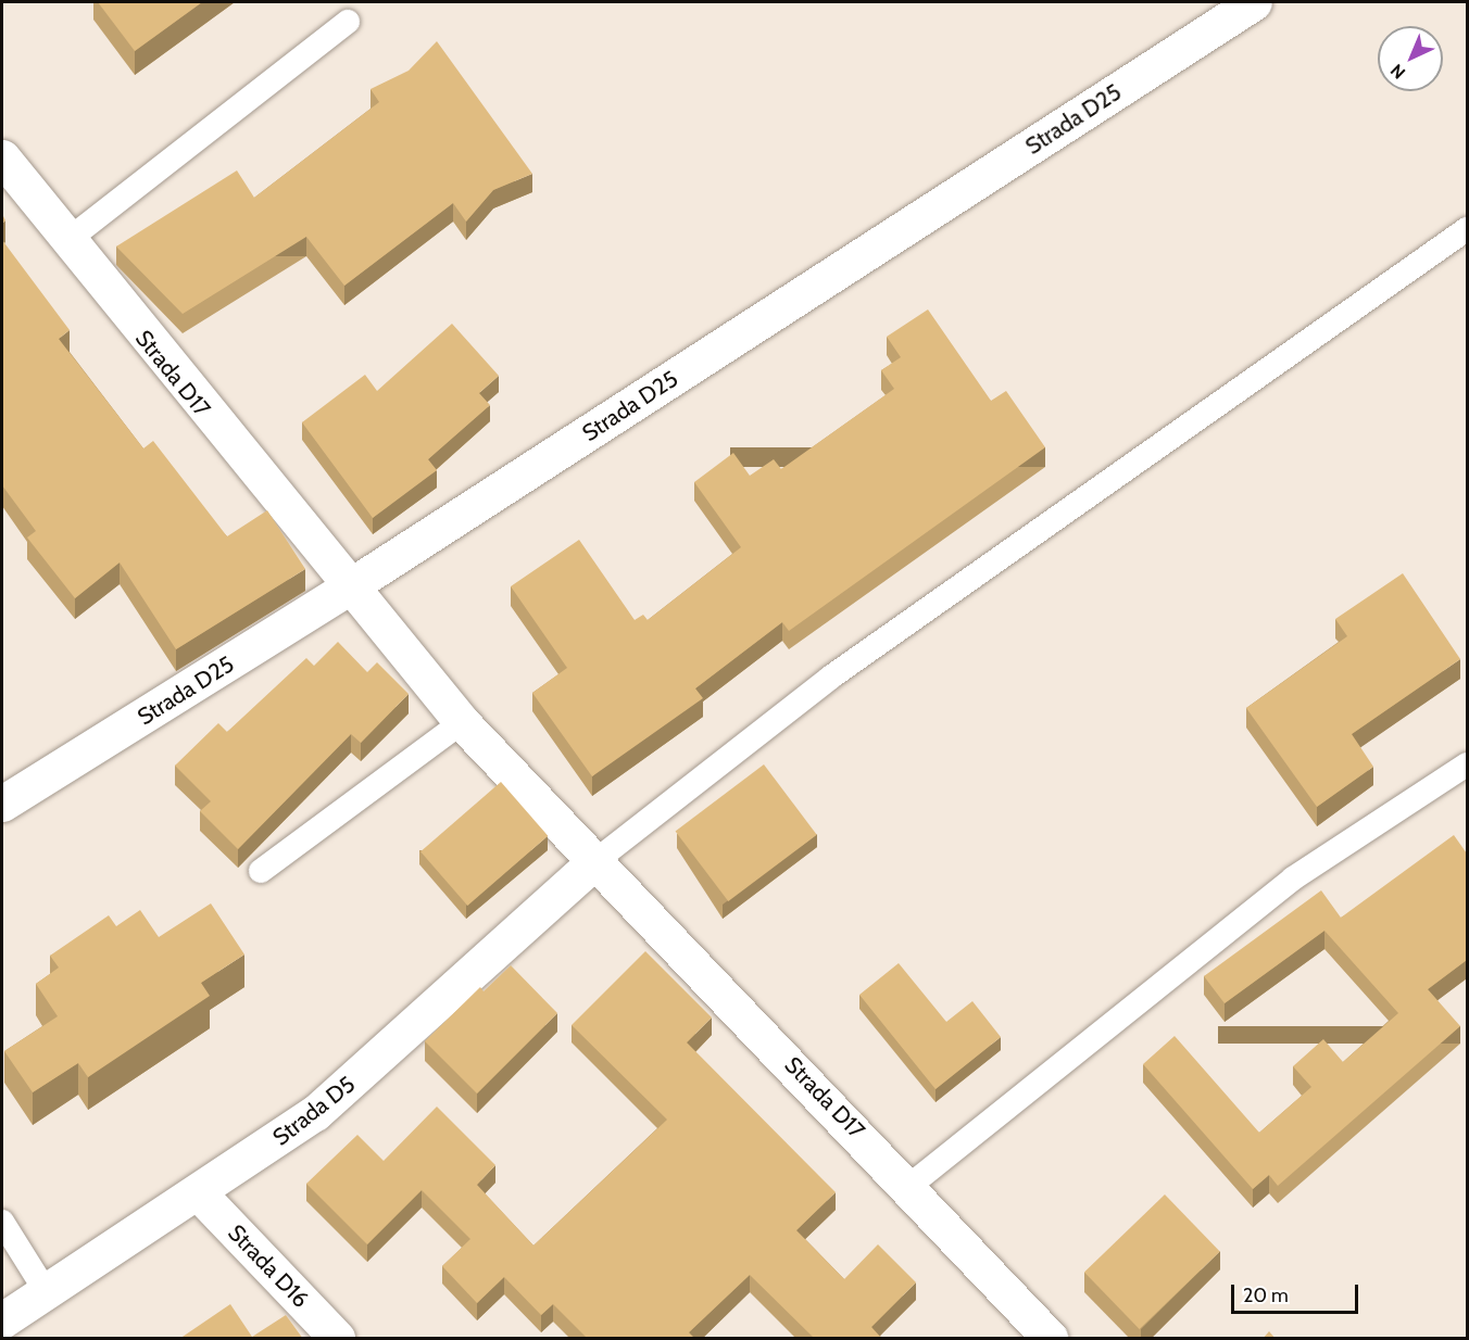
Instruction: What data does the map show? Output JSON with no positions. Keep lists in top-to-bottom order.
{
  "streets": {
    "street": [
      "Strada D25",
      "Strada D17",
      "Strada D5",
      "Strada D16"
    ]
  },
  "crossings": [
    ["Strada D25", "Strada D17"],
    ["Strada D17", "Strada D5"],
    ["Strada D5", "Strada D16"]
  ],
  "scale_bar": "20 m",
  "north": "bottom left"
}
